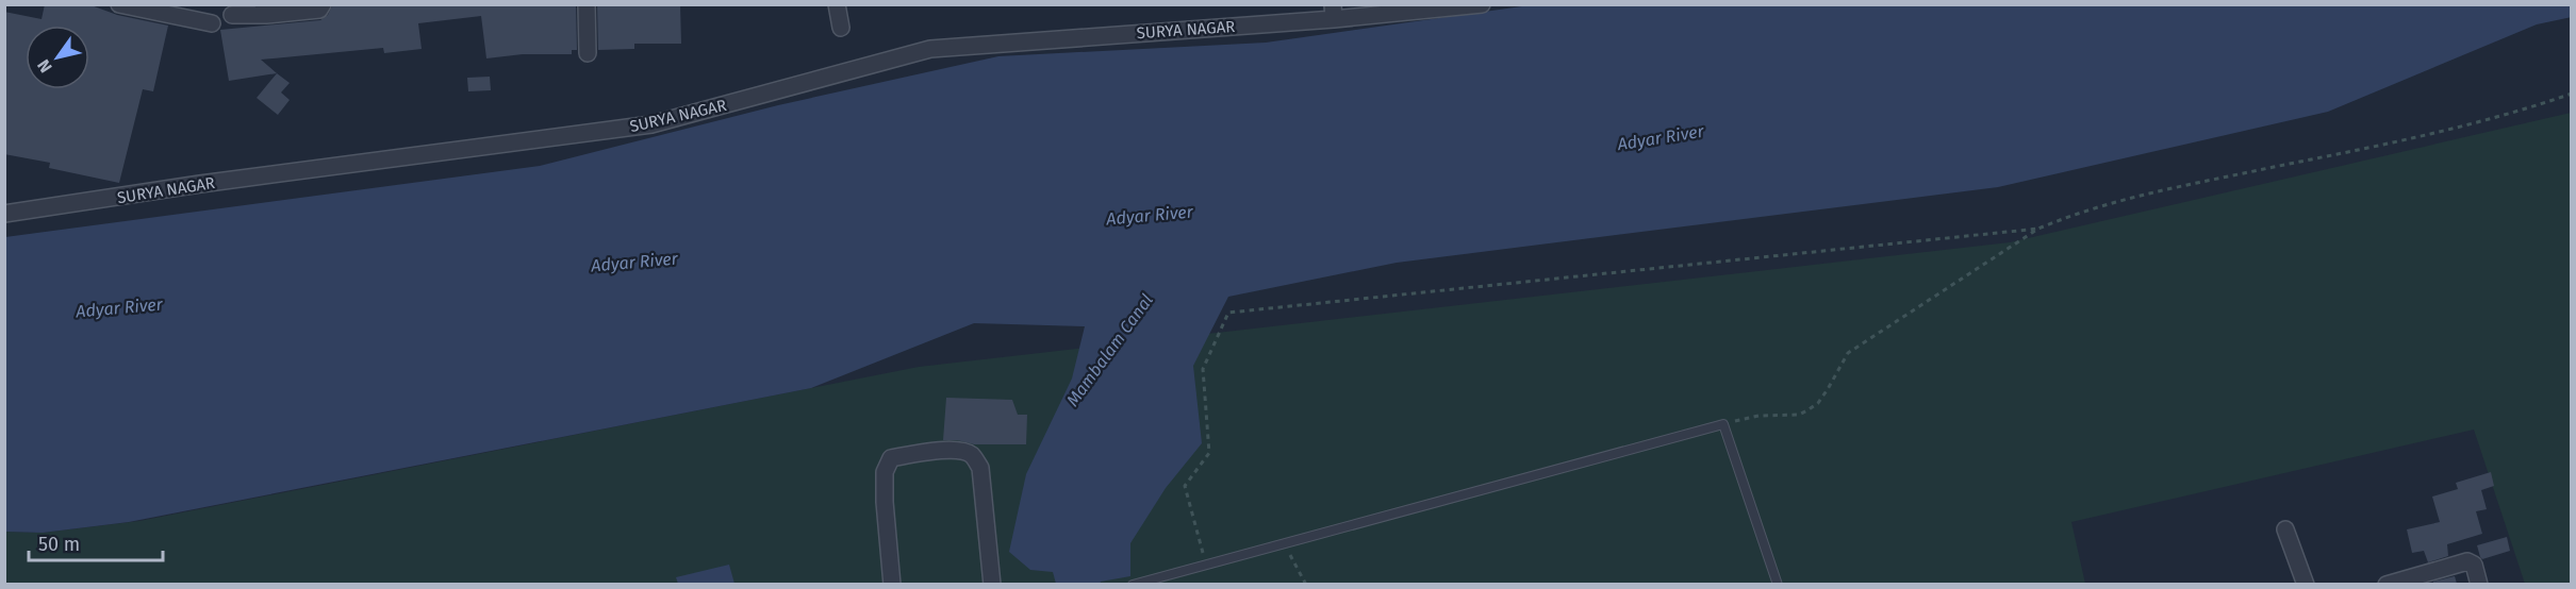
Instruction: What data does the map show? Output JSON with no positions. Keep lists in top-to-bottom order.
{
  "streets": {
    "street": ["SURYA NAGAR"]
  },
  "water": ["Adyar River", "Mambalam Canal"],
  "scale_bar": "50 m",
  "north": "bottom left"
}
